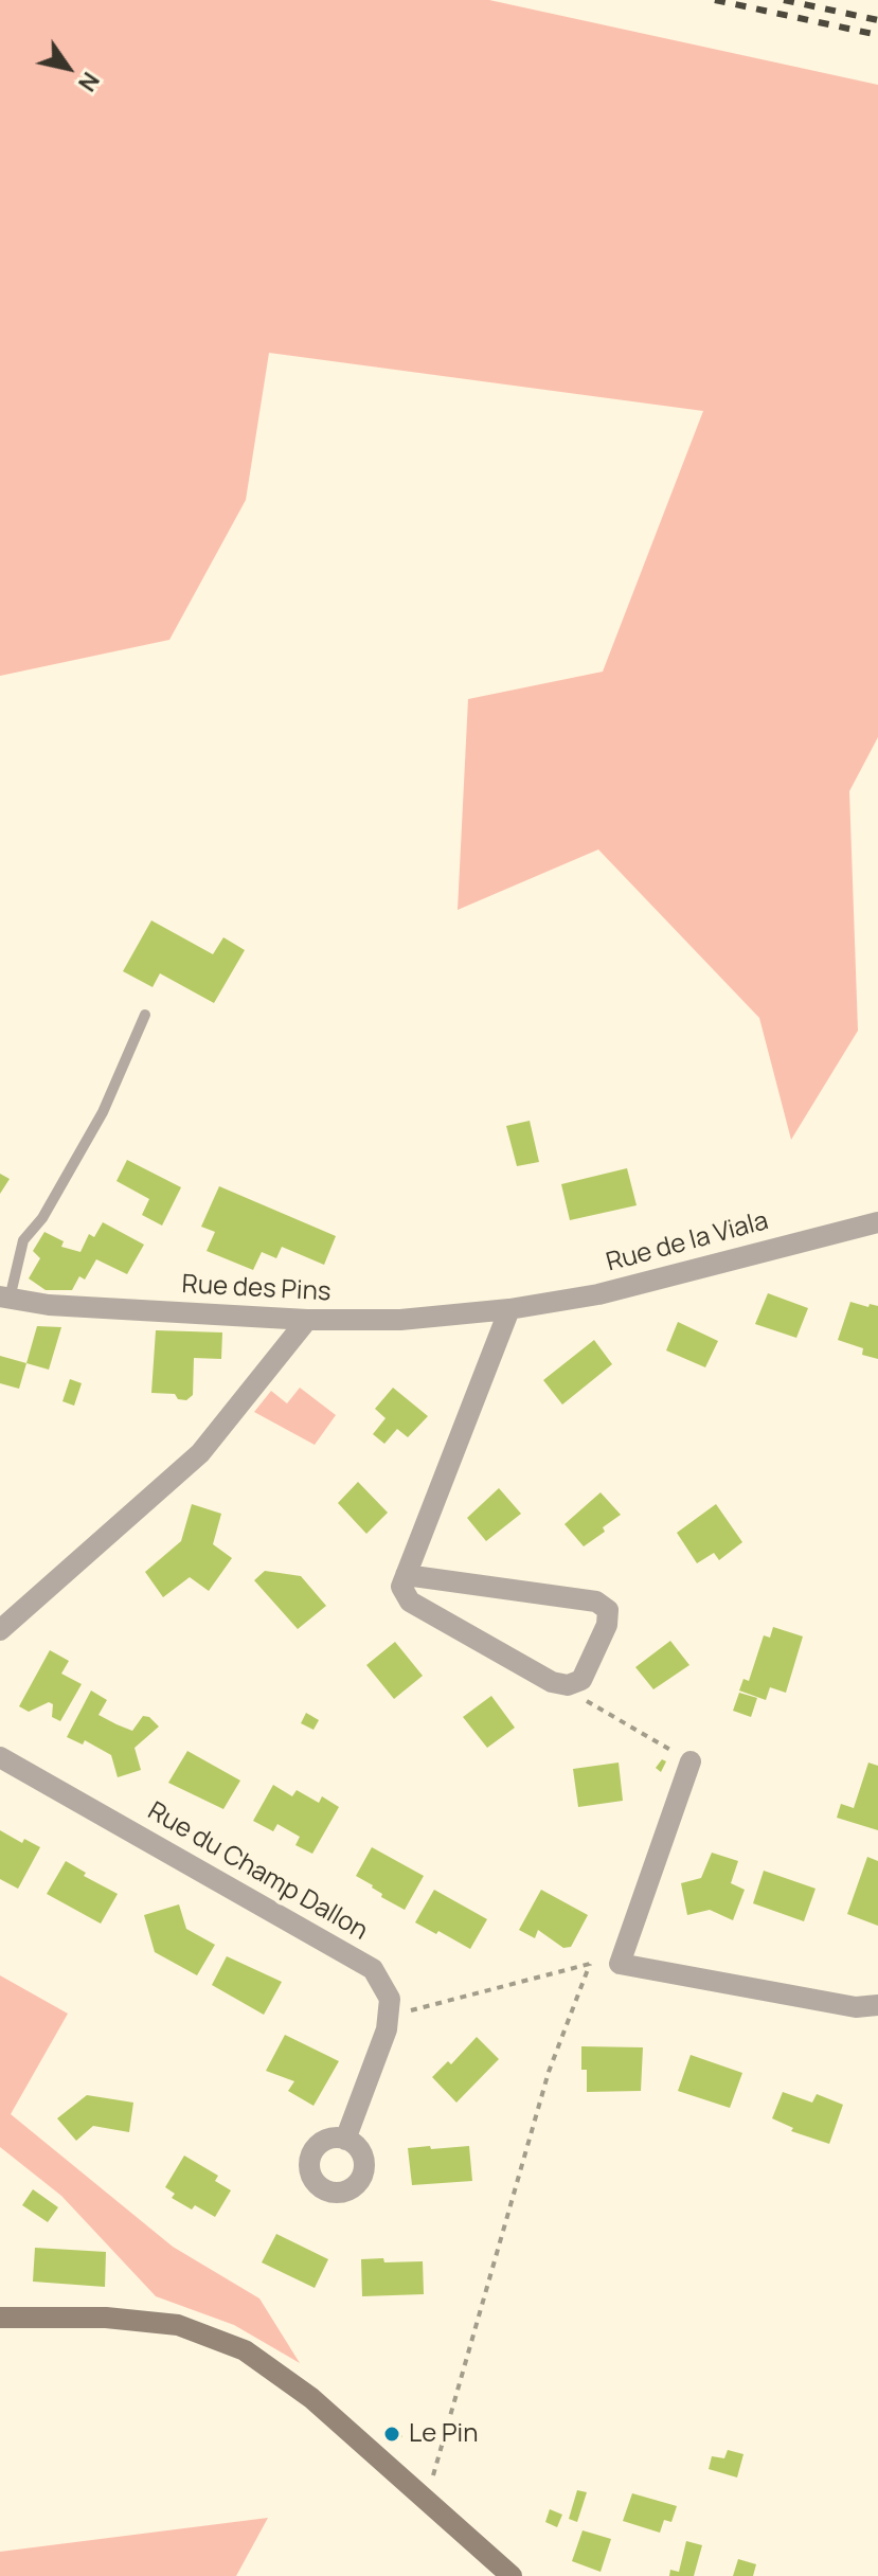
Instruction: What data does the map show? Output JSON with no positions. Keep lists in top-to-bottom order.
{
  "streets": {
    "street": ["Rue de la Viala", "Rue des Pins", "Rue du Champ Dallon"]
  },
  "crossings": [
    ["Rue de la Viala", "Rue des Pins"]
  ],
  "places": ["Le Pin"],
  "north": "bottom right"
}
